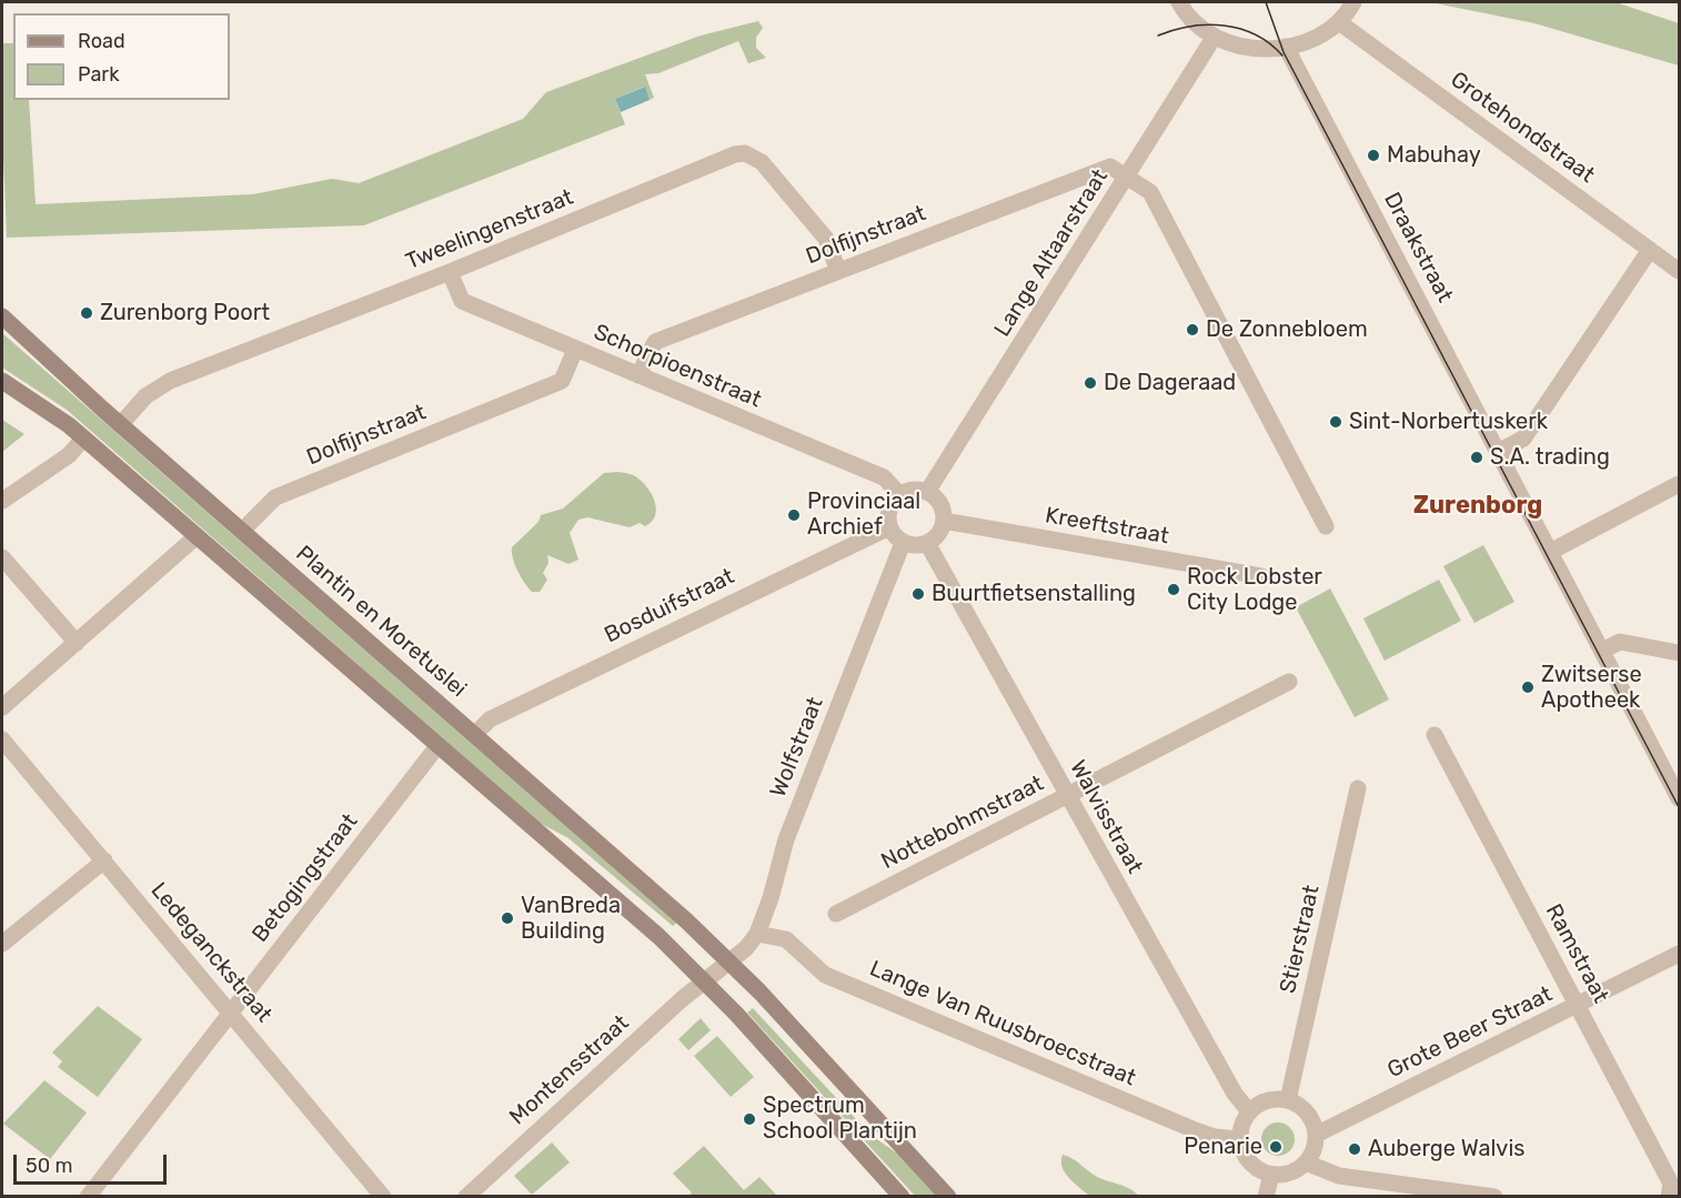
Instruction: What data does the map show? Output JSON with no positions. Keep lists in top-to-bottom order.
{
  "streets": {
    "main road": ["Plantin en Moretuslei"],
    "street": [
      "Grotehondstraat",
      "Tweelingenstraat",
      "Dolfijnstraat",
      "Draakstraat",
      "Lange Altaarstraat",
      "Schorpioenstraat",
      "Kreeftstraat",
      "Bosduifstraat",
      "Wolfstraat",
      "Walvisstraat",
      "Nottebohmstraat",
      "Betogingstraat",
      "Stierstraat",
      "Ledeganckstraat",
      "Ramstraat",
      "Lange Van Ruusbroecstraat",
      "Grote Beer Straat",
      "Montensstraat"
    ]
  },
  "crossings": [
    ["Tweelingenstraat", "Dolfijnstraat"],
    ["Tweelingenstraat", "Schorpioenstraat"],
    ["Tweelingenstraat", "Plantin en Moretuslei"],
    ["Dolfijnstraat", "Lange Altaarstraat"],
    ["Dolfijnstraat", "Schorpioenstraat"],
    ["Dolfijnstraat", "Plantin en Moretuslei"],
    ["Lange Altaarstraat", "Schorpioenstraat"],
    ["Lange Altaarstraat", "Kreeftstraat"],
    ["Lange Altaarstraat", "Bosduifstraat"],
    ["Lange Altaarstraat", "Wolfstraat"],
    ["Lange Altaarstraat", "Walvisstraat"],
    ["Schorpioenstraat", "Kreeftstraat"],
    ["Schorpioenstraat", "Bosduifstraat"],
    ["Schorpioenstraat", "Wolfstraat"],
    ["Schorpioenstraat", "Walvisstraat"],
    ["Kreeftstraat", "Bosduifstraat"],
    ["Kreeftstraat", "Wolfstraat"],
    ["Kreeftstraat", "Walvisstraat"],
    ["Bosduifstraat", "Plantin en Moretuslei"],
    ["Bosduifstraat", "Wolfstraat"],
    ["Bosduifstraat", "Walvisstraat"],
    ["Plantin en Moretuslei", "Wolfstraat"],
    ["Wolfstraat", "Walvisstraat"],
    ["Wolfstraat", "Lange Van Ruusbroecstraat"],
    ["Walvisstraat", "Nottebohmstraat"],
    ["Walvisstraat", "Stierstraat"],
    ["Walvisstraat", "Lange Van Ruusbroecstraat"],
    ["Walvisstraat", "Grote Beer Straat"],
    ["Betogingstraat", "Ledeganckstraat"],
    ["Stierstraat", "Lange Van Ruusbroecstraat"],
    ["Stierstraat", "Grote Beer Straat"],
    ["Ramstraat", "Grote Beer Straat"],
    ["Lange Van Ruusbroecstraat", "Grote Beer Straat"]
  ],
  "districts": ["Zurenborg"],
  "places": [
    "Mabuhay",
    "Zurenborg Poort",
    "De Zonnebloem",
    "De Dageraad",
    "Sint-Norbertuskerk",
    "S.A. trading",
    "Provinciaal Archief",
    "Rock Lobster City Lodge",
    "Buurtfietsenstalling",
    "Zwitserse Apotheek",
    "VanBreda Building",
    "Spectrum School Plantijn",
    "Penarie",
    "Auberge Walvis"
  ],
  "legend": ["Road", "Park"],
  "scale_bar": "50 m"
}
